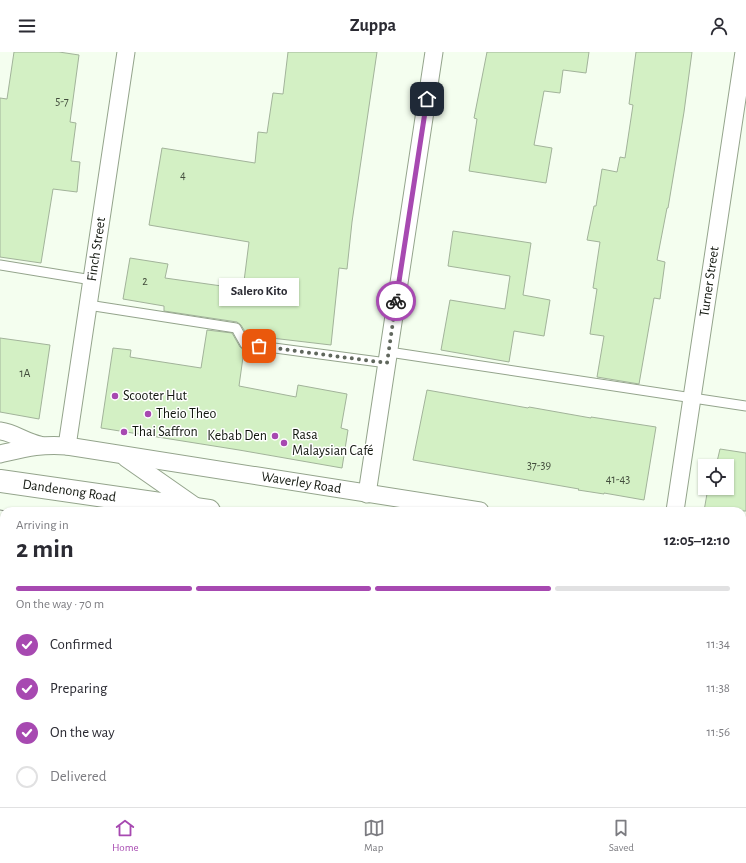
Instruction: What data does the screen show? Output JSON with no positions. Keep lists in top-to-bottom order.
{
  "streets": {
    "main road": ["Dandenong Road"],
    "street": ["Finch Street", "Turner Street", "Waverley Road"]
  },
  "crossings": [
    ["Finch Street", "Waverley Road"]
  ],
  "places": [
    "Salero Kito",
    "Scooter Hut",
    "Theio Theo",
    "Thai Saffron",
    "Kebab Den",
    "Rasa Malaysian Café"
  ],
  "house_numbers": [
    "5-7",
    "4",
    "2",
    "1A",
    "37-39",
    "41-43"
  ],
  "page": {
    "header": "Zuppa",
    "bubble": "Salero Kito",
    "heading": ["2 min", "Arriving in", "12:05–12:10"],
    "bar": "On the way · 70 m",
    "list": [
      ["Confirmed", "11:34"],
      ["Preparing", "11:38"],
      ["On the way", "11:56"],
      "Delivered"
    ],
    "tabs": ["Home", "Map", "Saved"]
  }
}
